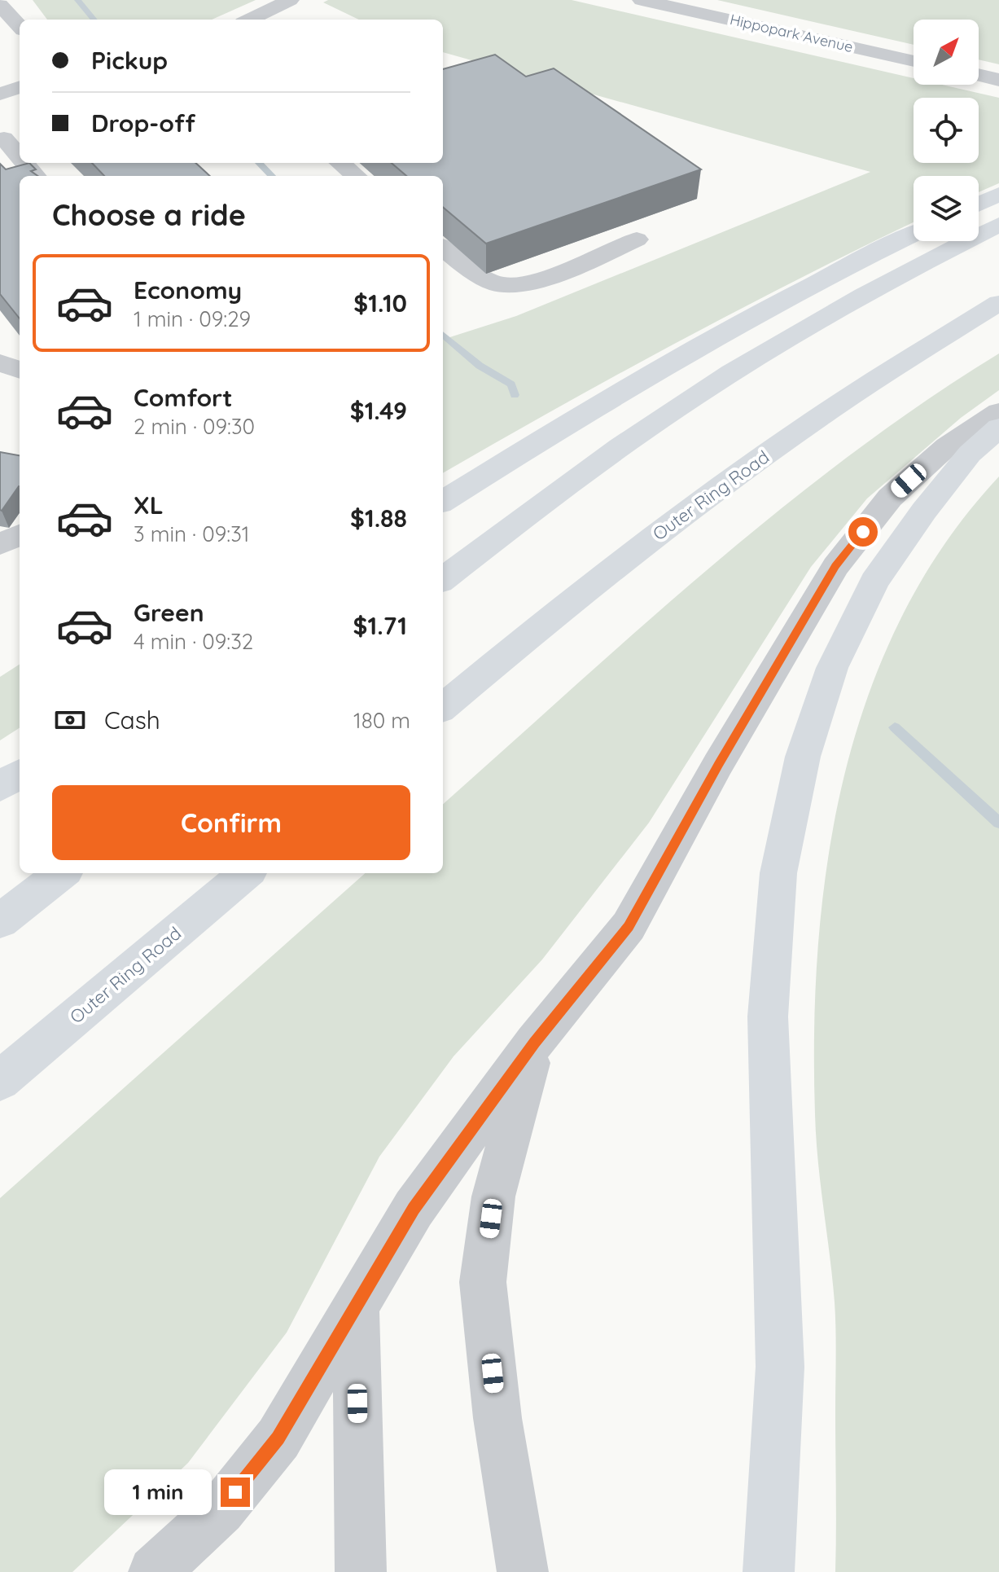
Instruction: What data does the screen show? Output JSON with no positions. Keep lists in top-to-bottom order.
{
  "streets": {
    "highway": ["Outer Ring Road"],
    "street": ["Hippopark Avenue"]
  },
  "north": "top right",
  "page": {
    "banner": ["Pickup", "Drop-off"],
    "heading": "Choose a ride",
    "list": [
      {
        "name": "Economy",
        "note": "1 min · 09:29",
        "value": "$1.10"
      },
      {
        "name": "Comfort",
        "note": "2 min · 09:30",
        "value": "$1.49"
      },
      {
        "name": "XL",
        "note": "3 min · 09:31",
        "value": "$1.88"
      },
      {
        "name": "Green",
        "note": "4 min · 09:32",
        "value": "$1.71"
      }
    ],
    "pay": ["Cash", "180 m"],
    "buttons": "Confirm",
    "bubble": "1 min"
  }
}
